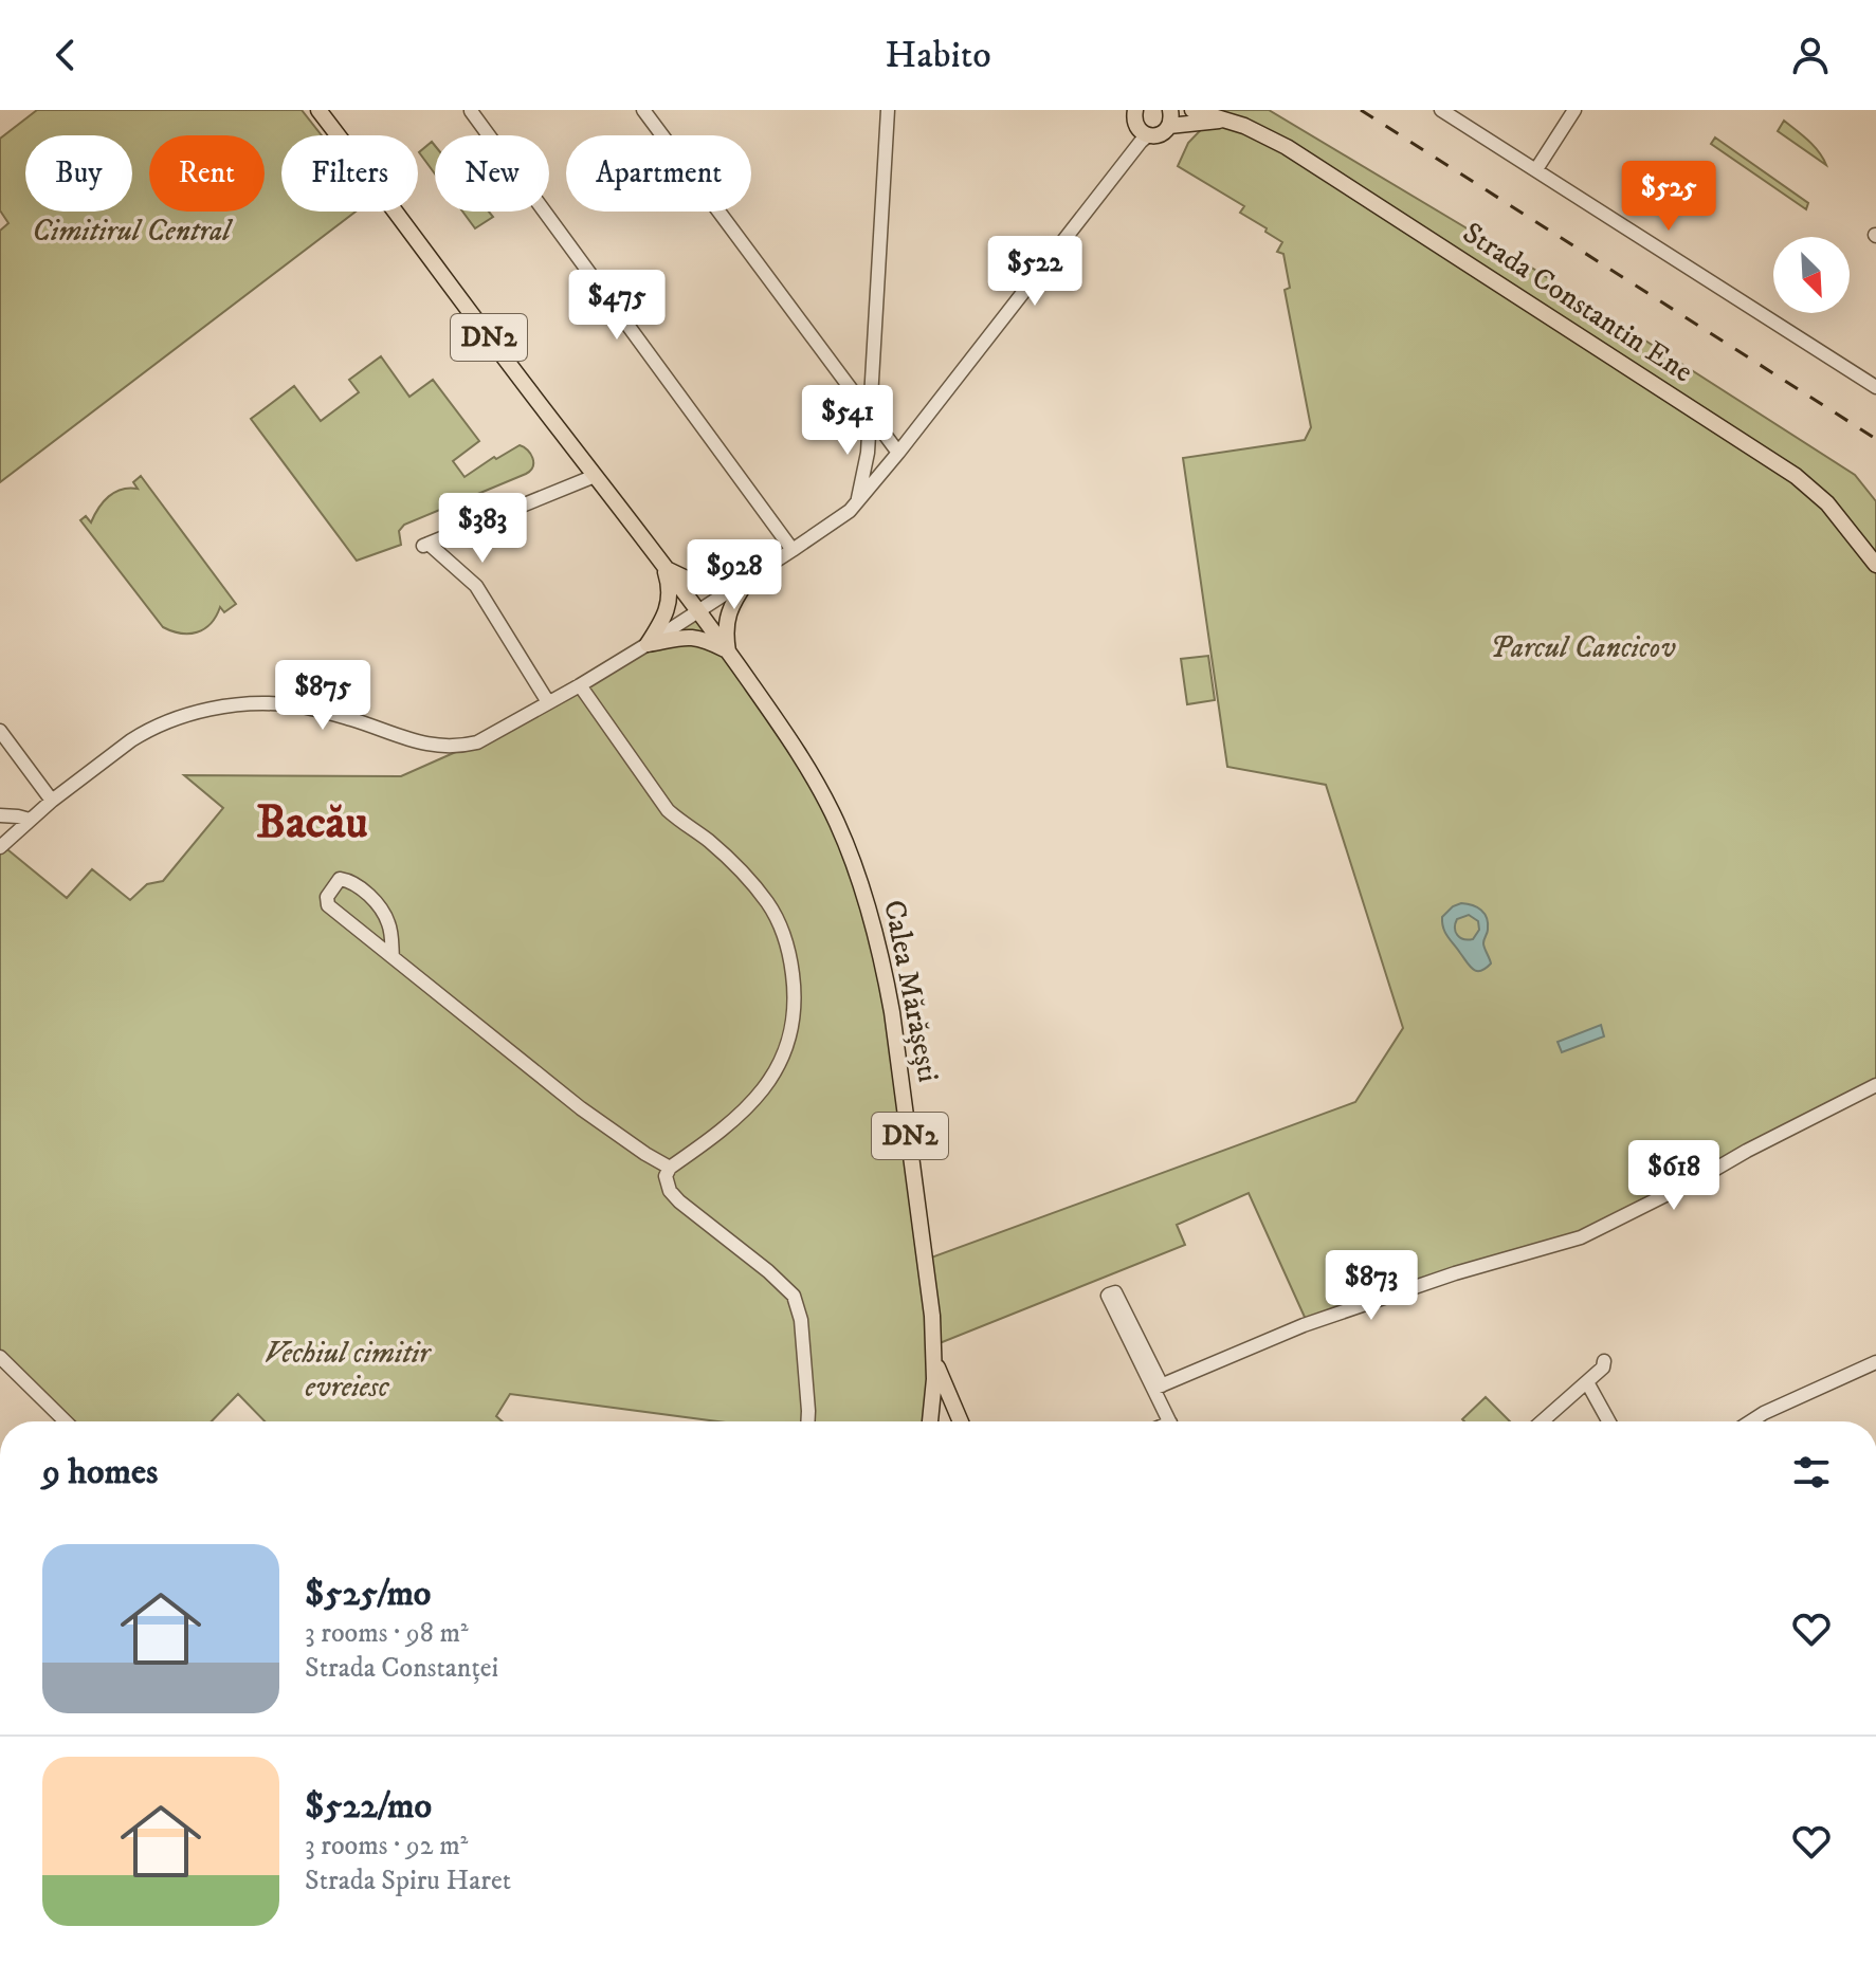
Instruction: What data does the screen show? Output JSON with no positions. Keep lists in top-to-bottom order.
{
  "streets": {
    "main road": ["Strada Constantin Ene", "DN2", "Calea Mărășești"]
  },
  "crossings": [
    ["DN2", "Calea Mărășești"]
  ],
  "districts": ["Bacău"],
  "parks": ["Cimitirul Central", "Parcul Cancicov", "Vechiul cimitir evreiesc"],
  "north": "bottom right",
  "page": {
    "header": "Habito",
    "chip": [
      "Buy",
      "Rent",
      "Filters",
      "New",
      "Apartment"
    ],
    "price": [
      "$525",
      "$522",
      "$475",
      "$541",
      "$383",
      "$928",
      "$875",
      "$618",
      "$873"
    ],
    "heading": "9 homes",
    "list": [
      {
        "name": "$525/mo",
        "note": "3 rooms · 98 m² · Strada Constanței"
      },
      {
        "name": "$522/mo",
        "note": "3 rooms · 92 m² · Strada Spiru Haret"
      }
    ]
  }
}
